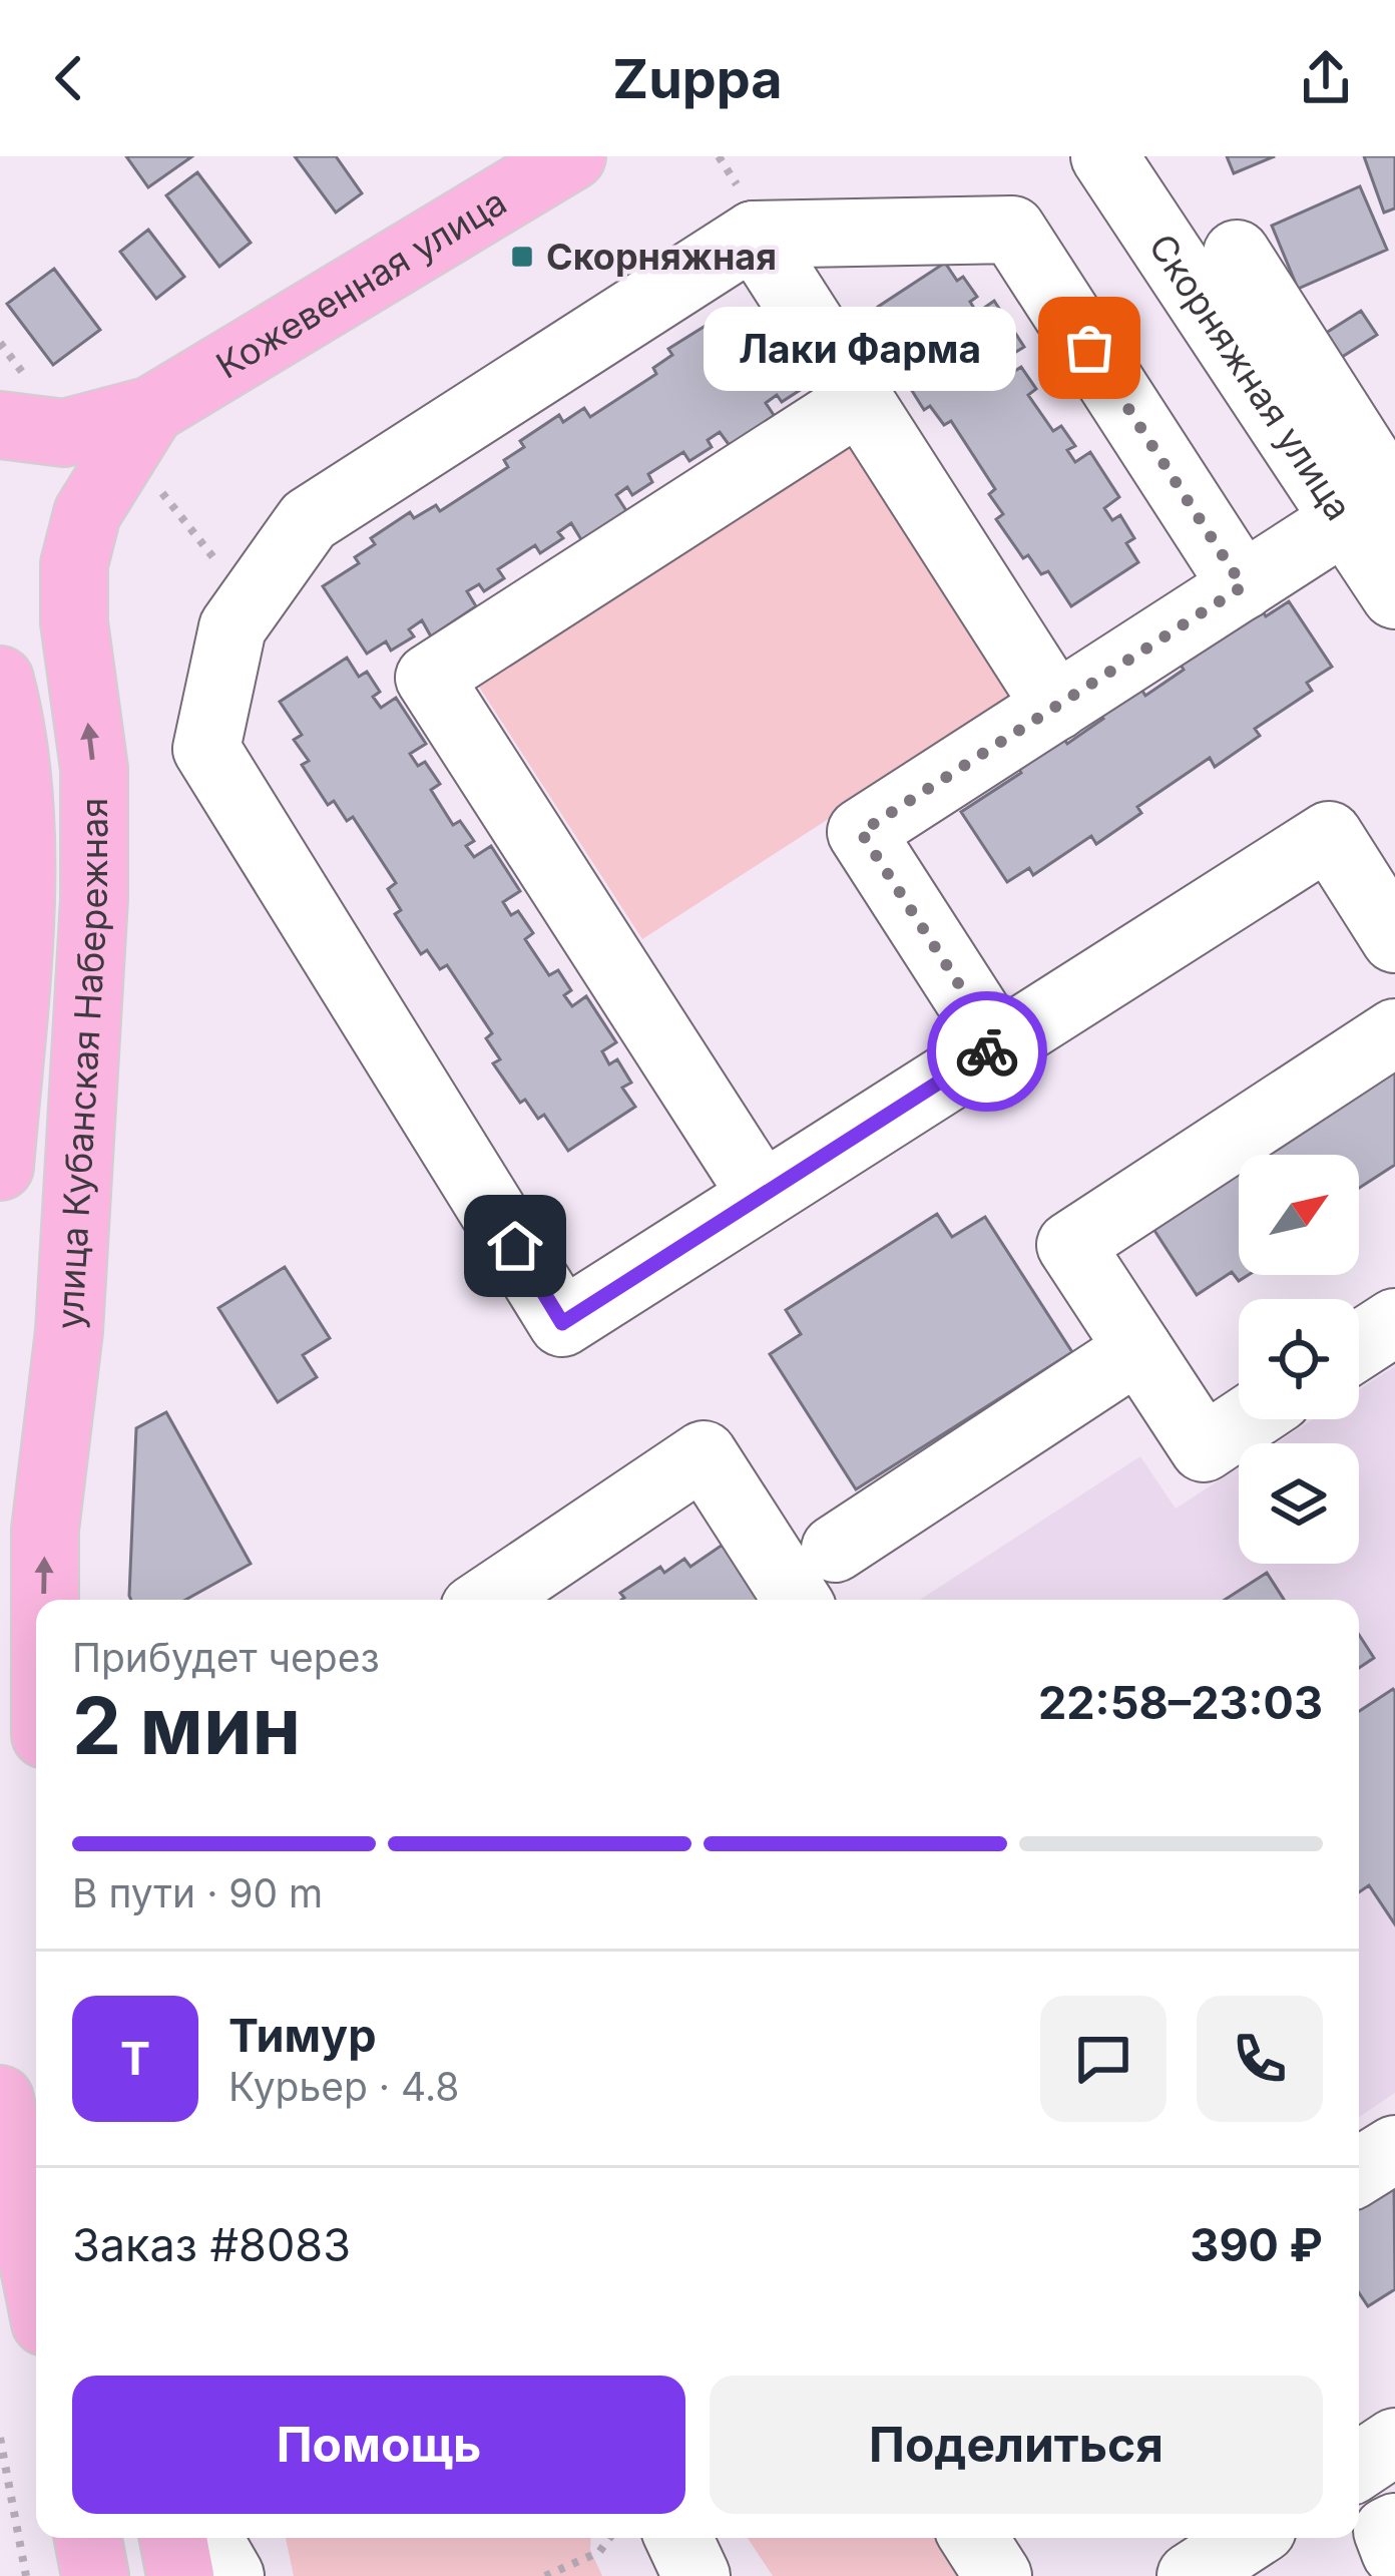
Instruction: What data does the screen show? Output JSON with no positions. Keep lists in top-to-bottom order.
{
  "streets": {
    "main road": ["Кожевенная улица", "улица Кубанская Набережная"],
    "street": ["Скорняжная улица"]
  },
  "crossings": [
    ["Кожевенная улица", "улица Кубанская Набережная"]
  ],
  "places": {
    "transit": ["Скорняжная"],
    "other": ["Лаки Фарма"]
  },
  "north": "top right",
  "page": {
    "header": "Zuppa",
    "bubble": "Лаки Фарма",
    "heading": ["2 мин", "Прибудет через", "22:58–23:03"],
    "panel": [
      "Тимур",
      "Курьер · 4.8",
      "Заказ #8083",
      "390 ₽"
    ],
    "bar": "В пути · 90 m",
    "round": "Т",
    "buttons": ["Помощь", "Поделиться"]
  }
}
